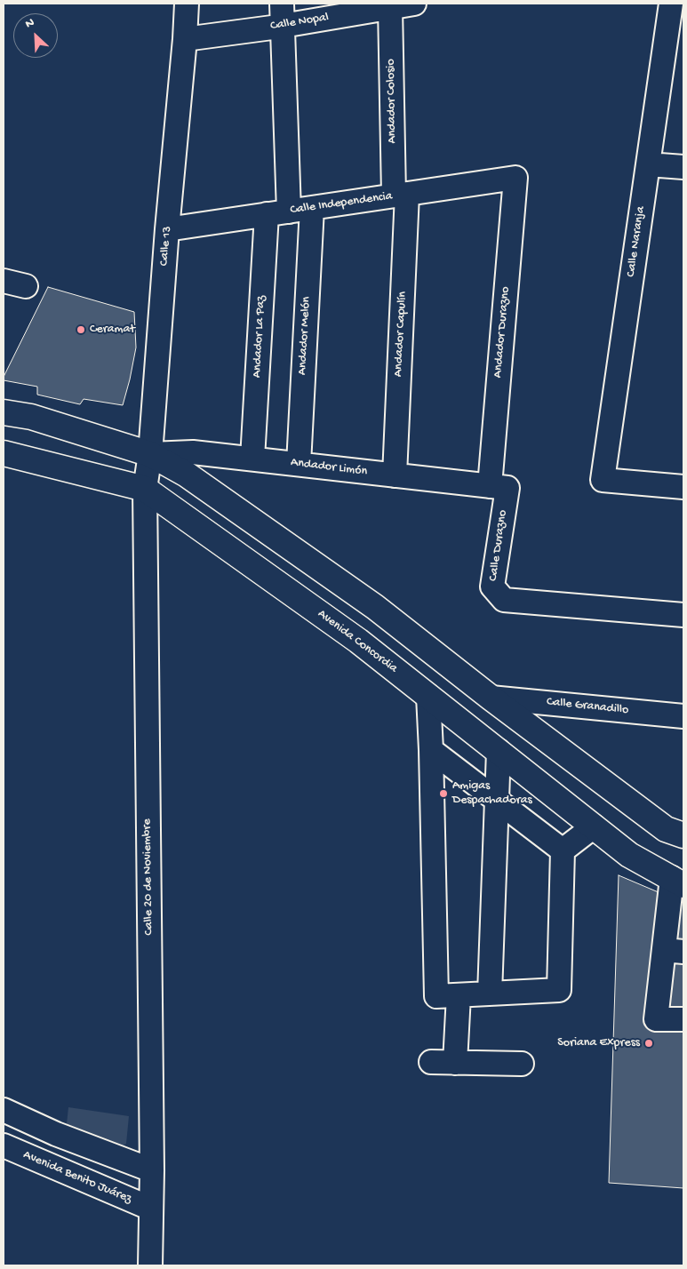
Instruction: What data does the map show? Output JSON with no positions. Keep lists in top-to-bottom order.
{
  "streets": {
    "main road": ["Avenida Concordia"],
    "street": [
      "Calle Nopal",
      "Andador Colosio",
      "Calle Independencia",
      "Calle Naranja",
      "Calle 13",
      "Andador Durazno",
      "Andador Capulín",
      "Andador Melón",
      "Andador La Paz",
      "Andador Limón",
      "Calle Durazno",
      "Calle Granadillo",
      "Calle 20 de Noviembre",
      "Avenida Benito Juárez"
    ]
  },
  "crossings": [
    ["Calle Nopal", "Andador Colosio"],
    ["Calle Nopal", "Calle 13"],
    ["Calle Nopal", "Andador La Paz"],
    ["Andador Colosio", "Calle Independencia"],
    ["Andador Colosio", "Andador Capulín"],
    ["Calle Independencia", "Calle 13"],
    ["Calle Independencia", "Andador Durazno"],
    ["Calle Independencia", "Andador Capulín"],
    ["Calle Independencia", "Andador Melón"],
    ["Calle Independencia", "Andador La Paz"],
    ["Calle 13", "Andador Limón"],
    ["Calle 13", "Avenida Concordia"],
    ["Calle 13", "Calle 20 de Noviembre"],
    ["Andador Durazno", "Andador Limón"],
    ["Andador Durazno", "Calle Durazno"],
    ["Andador Capulín", "Andador Limón"],
    ["Andador Melón", "Andador Limón"],
    ["Andador La Paz", "Andador Limón"],
    ["Andador Limón", "Calle Durazno"],
    ["Avenida Concordia", "Calle 20 de Noviembre"],
    ["Calle 20 de Noviembre", "Avenida Benito Juárez"]
  ],
  "places": ["Ceramat", "Amigas Despachadoras", "Soriana Express"],
  "north": "top left"
}
